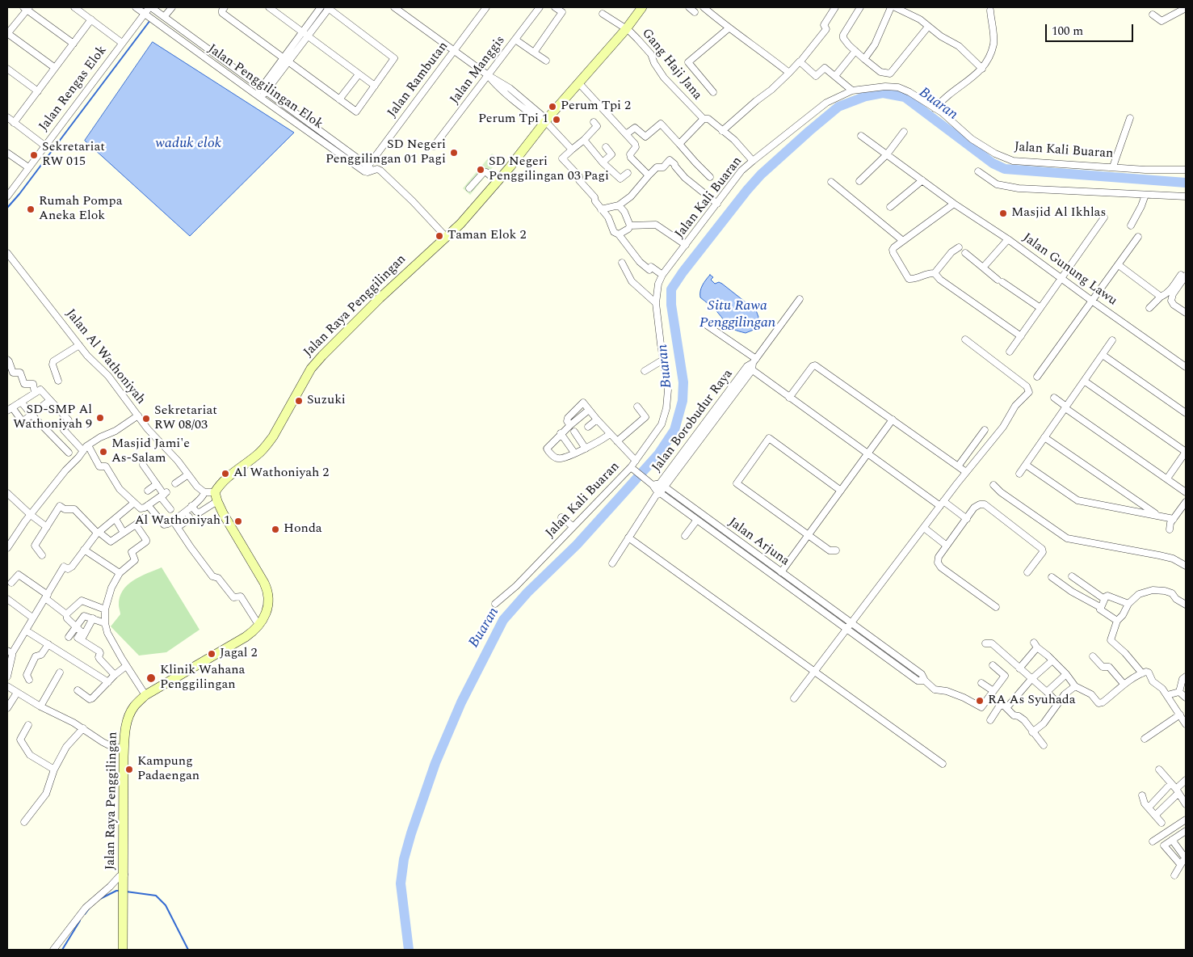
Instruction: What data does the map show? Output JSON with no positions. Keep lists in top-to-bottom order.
{
  "streets": {
    "main road": ["Jalan Raya Penggilingan"],
    "street": [
      "Gang Haji Jana",
      "Jalan Manggis",
      "Jalan Rambutan",
      "Jalan Penggilingan Elok",
      "Jalan Rengas Elok",
      "Jalan Kali Buaran",
      "Jalan Gunung Lawu",
      "Jalan Al Wathoniyah",
      "Jalan Borobudur Raya",
      "Jalan Arjuna"
    ]
  },
  "crossings": [
    ["Gang Haji Jana", "Jalan Kali Buaran"],
    ["Gang Haji Jana", "Jalan Raya Penggilingan"],
    ["Jalan Rambutan", "Jalan Penggilingan Elok"],
    ["Jalan Penggilingan Elok", "Jalan Rengas Elok"],
    ["Jalan Penggilingan Elok", "Jalan Raya Penggilingan"],
    ["Jalan Kali Buaran", "Jalan Arjuna"],
    ["Jalan Borobudur Raya", "Jalan Arjuna"]
  ],
  "water": ["Buaran", "waduk elok", "Situ Rawa Penggilingan"],
  "places": [
    "Perum Tpi 2",
    "Perum Tpi 1",
    "SD Negeri Penggilingan 01 Pagi",
    "Sekretariat RW 015",
    "SD Negeri Penggilingan 03 Pagi",
    "Rumah Pompa Aneka Elok",
    "Masjid Al Ikhlas",
    "Taman Elok 2",
    "Suzuki",
    "SD-SMP Al Wathoniyah 9",
    "Sekretariat RW 08/03",
    "Masjid Jami'e As-Salam",
    "Al Wathoniyah 2",
    "Al Wathoniyah 1",
    "Honda",
    "Jagal 2",
    "Klinik Wahana Penggilingan",
    "RA As Syuhada",
    "Kampung Padaengan"
  ],
  "scale_bar": "100 m"
}
